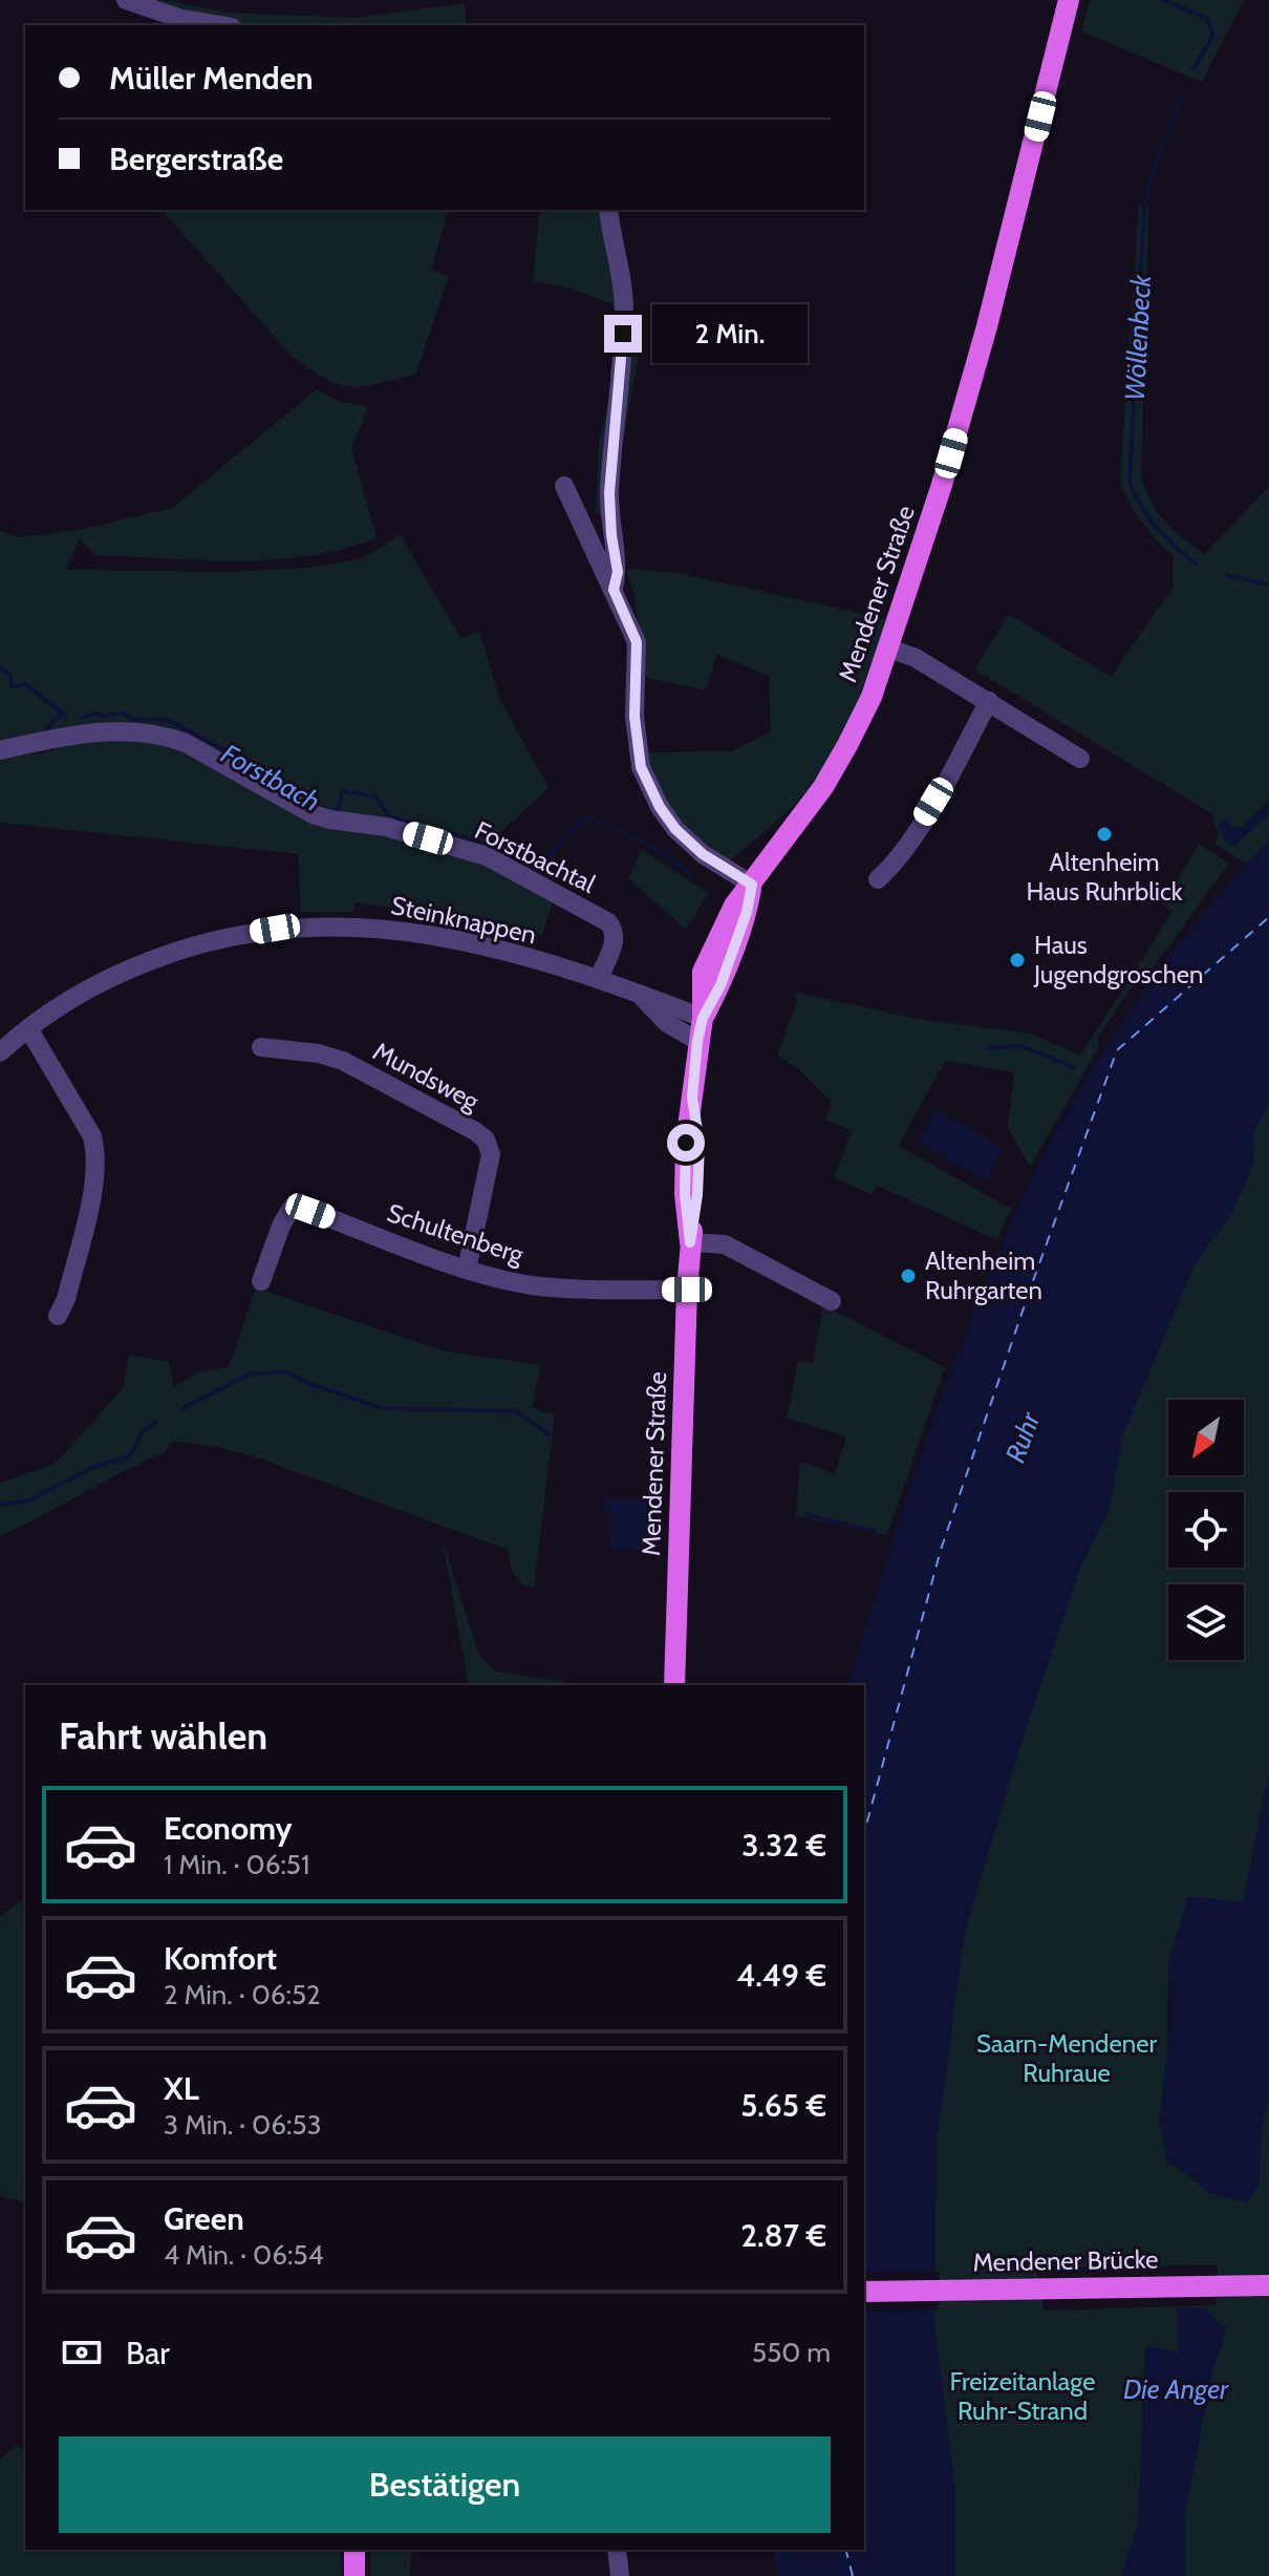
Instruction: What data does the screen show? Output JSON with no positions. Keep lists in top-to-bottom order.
{
  "streets": {
    "main road": ["Mendener Straße", "Mendener Brücke"],
    "street": [
      "Forstbachtal",
      "Steinknappen",
      "Mundsweg",
      "Schultenberg"
    ]
  },
  "crossings": [
    ["Mendener Straße", "Steinknappen"],
    ["Mendener Straße", "Schultenberg"],
    ["Forstbachtal", "Steinknappen"],
    ["Mundsweg", "Schultenberg"]
  ],
  "water": [
    "Wöllenbeck",
    "Forstbach",
    "Ruhr",
    "Die Anger"
  ],
  "parks": ["Saarn-Mendener Ruhraue", "Freizeitanlage Ruhr-Strand"],
  "places": ["Altenheim Haus Ruhrblick", "Haus Jugendgroschen", "Altenheim Ruhrgarten"],
  "north": "bottom left",
  "page": {
    "banner": ["Müller Menden", "Bergerstraße"],
    "bubble": "2 Min.",
    "heading": "Fahrt wählen",
    "list": [
      {
        "name": "Economy",
        "note": "1 Min. · 06:51",
        "value": "3.32 €"
      },
      {
        "name": "Komfort",
        "note": "2 Min. · 06:52",
        "value": "4.49 €"
      },
      {
        "name": "XL",
        "note": "3 Min. · 06:53",
        "value": "5.65 €"
      },
      {
        "name": "Green",
        "note": "4 Min. · 06:54",
        "value": "2.87 €"
      }
    ],
    "pay": ["Bar", "550 m"],
    "buttons": "Bestätigen"
  }
}
